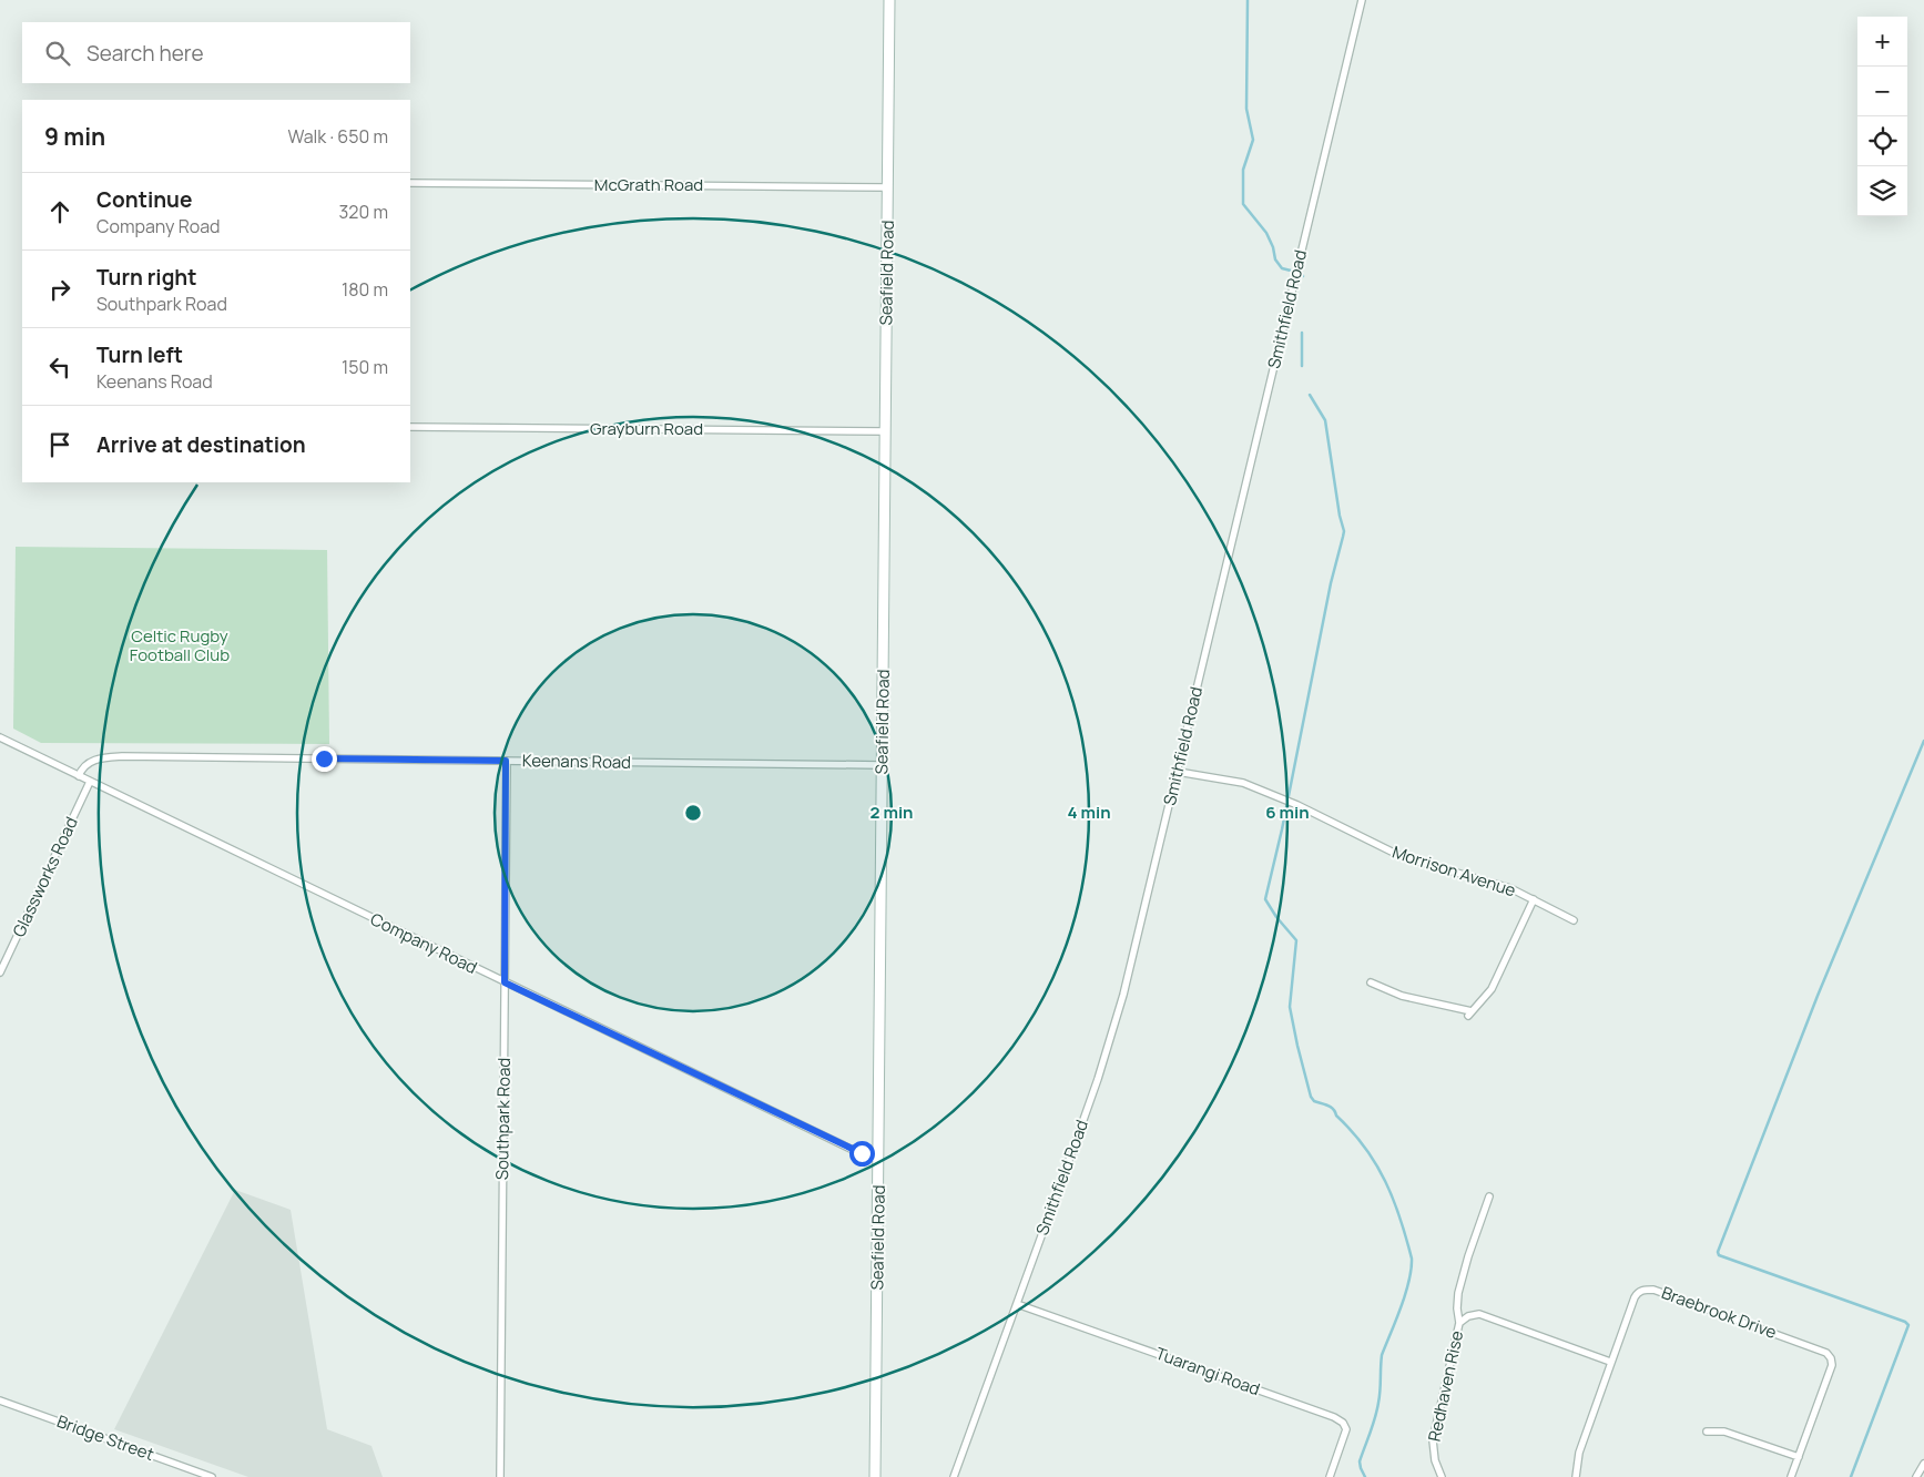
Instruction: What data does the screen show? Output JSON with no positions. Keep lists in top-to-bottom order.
{
  "streets": {
    "street": [
      "McGrath Road",
      "Seafield Road",
      "Smithfield Road",
      "Grayburn Road",
      "Keenans Road",
      "Morrison Avenue",
      "Glassworks Road",
      "Company Road",
      "Southpark Road",
      "Braebrook Drive",
      "Tuarangi Road",
      "Redhaven Rise",
      "Bridge Street"
    ]
  },
  "crossings": [
    ["McGrath Road", "Seafield Road"],
    ["Seafield Road", "Grayburn Road"],
    ["Seafield Road", "Keenans Road"],
    ["Seafield Road", "Company Road"],
    ["Smithfield Road", "Morrison Avenue"],
    ["Smithfield Road", "Tuarangi Road"],
    ["Keenans Road", "Company Road"],
    ["Keenans Road", "Southpark Road"],
    ["Glassworks Road", "Company Road"],
    ["Company Road", "Southpark Road"],
    ["Braebrook Drive", "Redhaven Rise"]
  ],
  "parks": ["Celtic Rugby Football Club"],
  "page": {
    "map_buttons": ["+", "−"],
    "search": "Search here",
    "heading": ["9 min", "Walk · 650 m"],
    "list": [
      ["Continue", "Company Road", "320 m"],
      ["Turn right", "Southpark Road", "180 m"],
      ["Turn left", "Keenans Road", "150 m"],
      "Arrive at destination"
    ]
  },
  "rings": ["2 min", "4 min", "6 min"]
}
